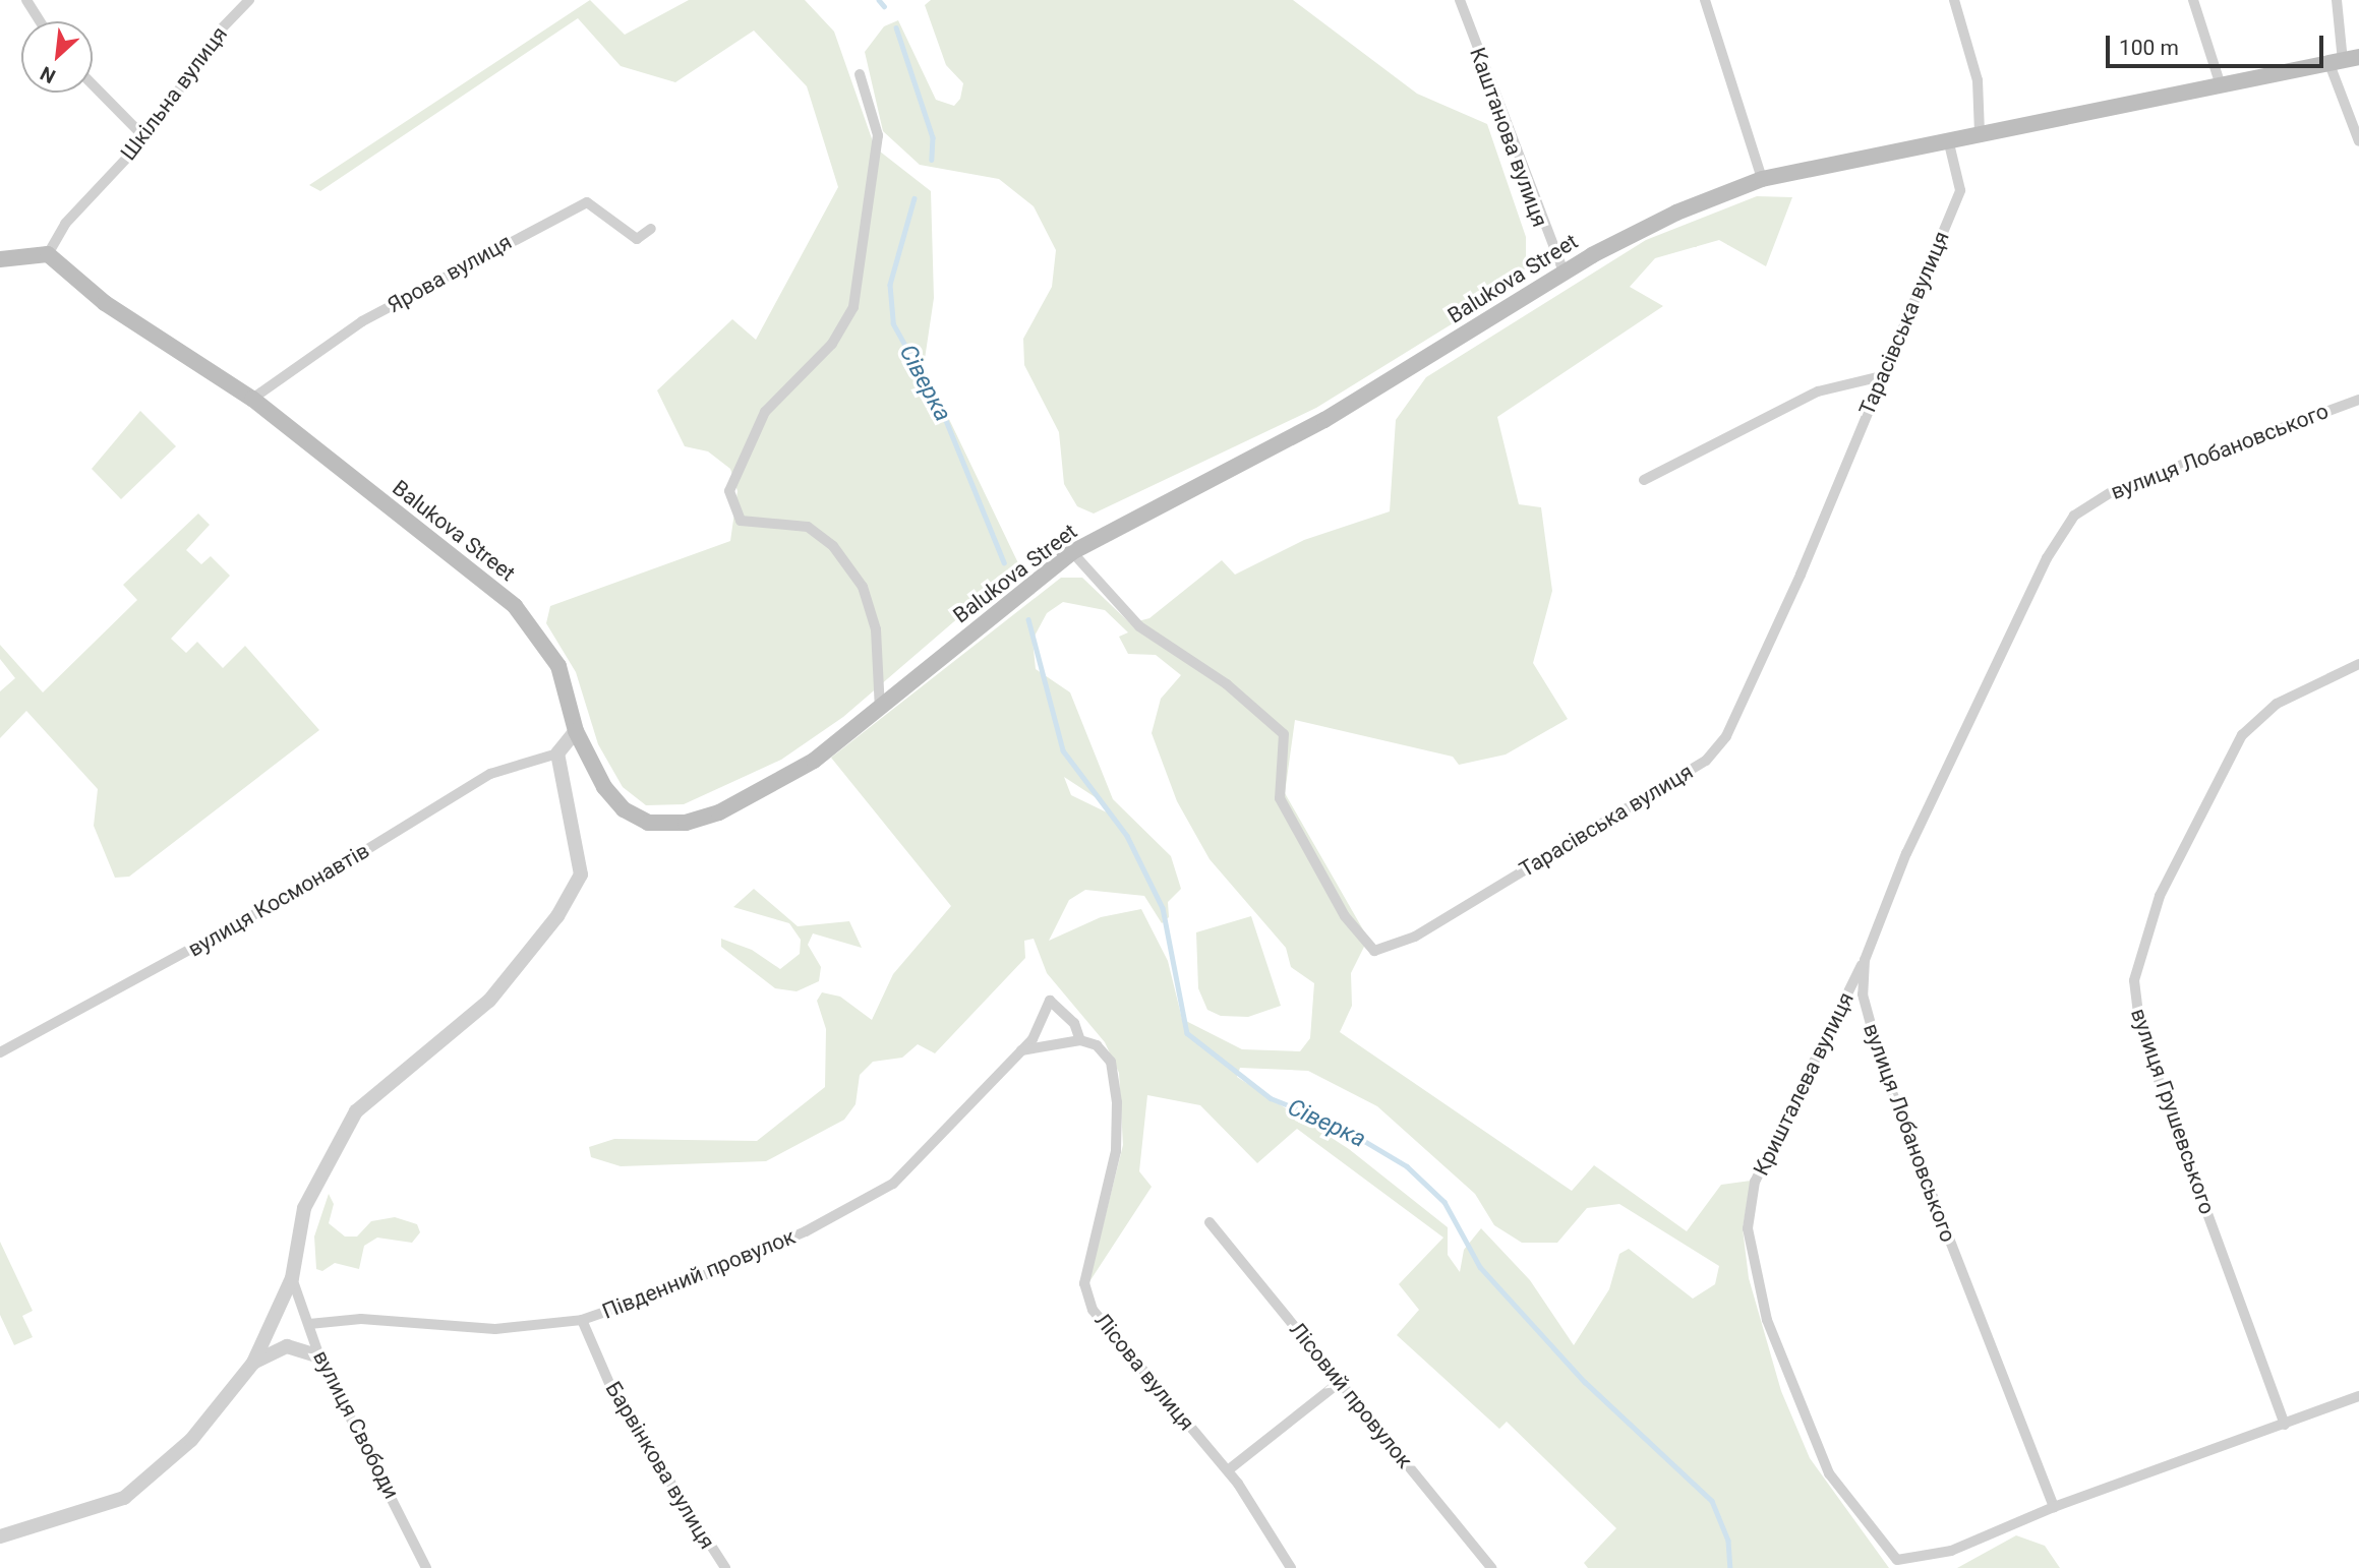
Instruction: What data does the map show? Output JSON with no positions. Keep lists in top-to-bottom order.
{
  "streets": {
    "main road": ["Balukova Street"],
    "street": [
      "Шкільна вулиця",
      "Каштанова вулиця",
      "Ярова вулиця",
      "Тарасівська вулиця",
      "вулиця Лобановського",
      "вулиця Космонавтів",
      "Кришталева вулиця",
      "вулиця Грушевського",
      "Південний провулок",
      "Лісова вулиця",
      "Лісовий провулок",
      "вулиця Свободи",
      "Барвінкова вулиця"
    ]
  },
  "crossings": [
    ["Шкільна вулиця", "Balukova Street"],
    ["Каштанова вулиця", "Balukova Street"],
    ["Ярова вулиця", "Balukova Street"],
    ["Balukova Street", "Тарасівська вулиця"],
    ["вулиця Лобановського", "Кришталева вулиця"],
    ["Південний провулок", "Лісова вулиця"],
    ["Південний провулок", "вулиця Свободи"],
    ["Південний провулок", "Барвінкова вулиця"]
  ],
  "water": ["Сіверка"],
  "scale_bar": "100 m",
  "north": "bottom left"
}
